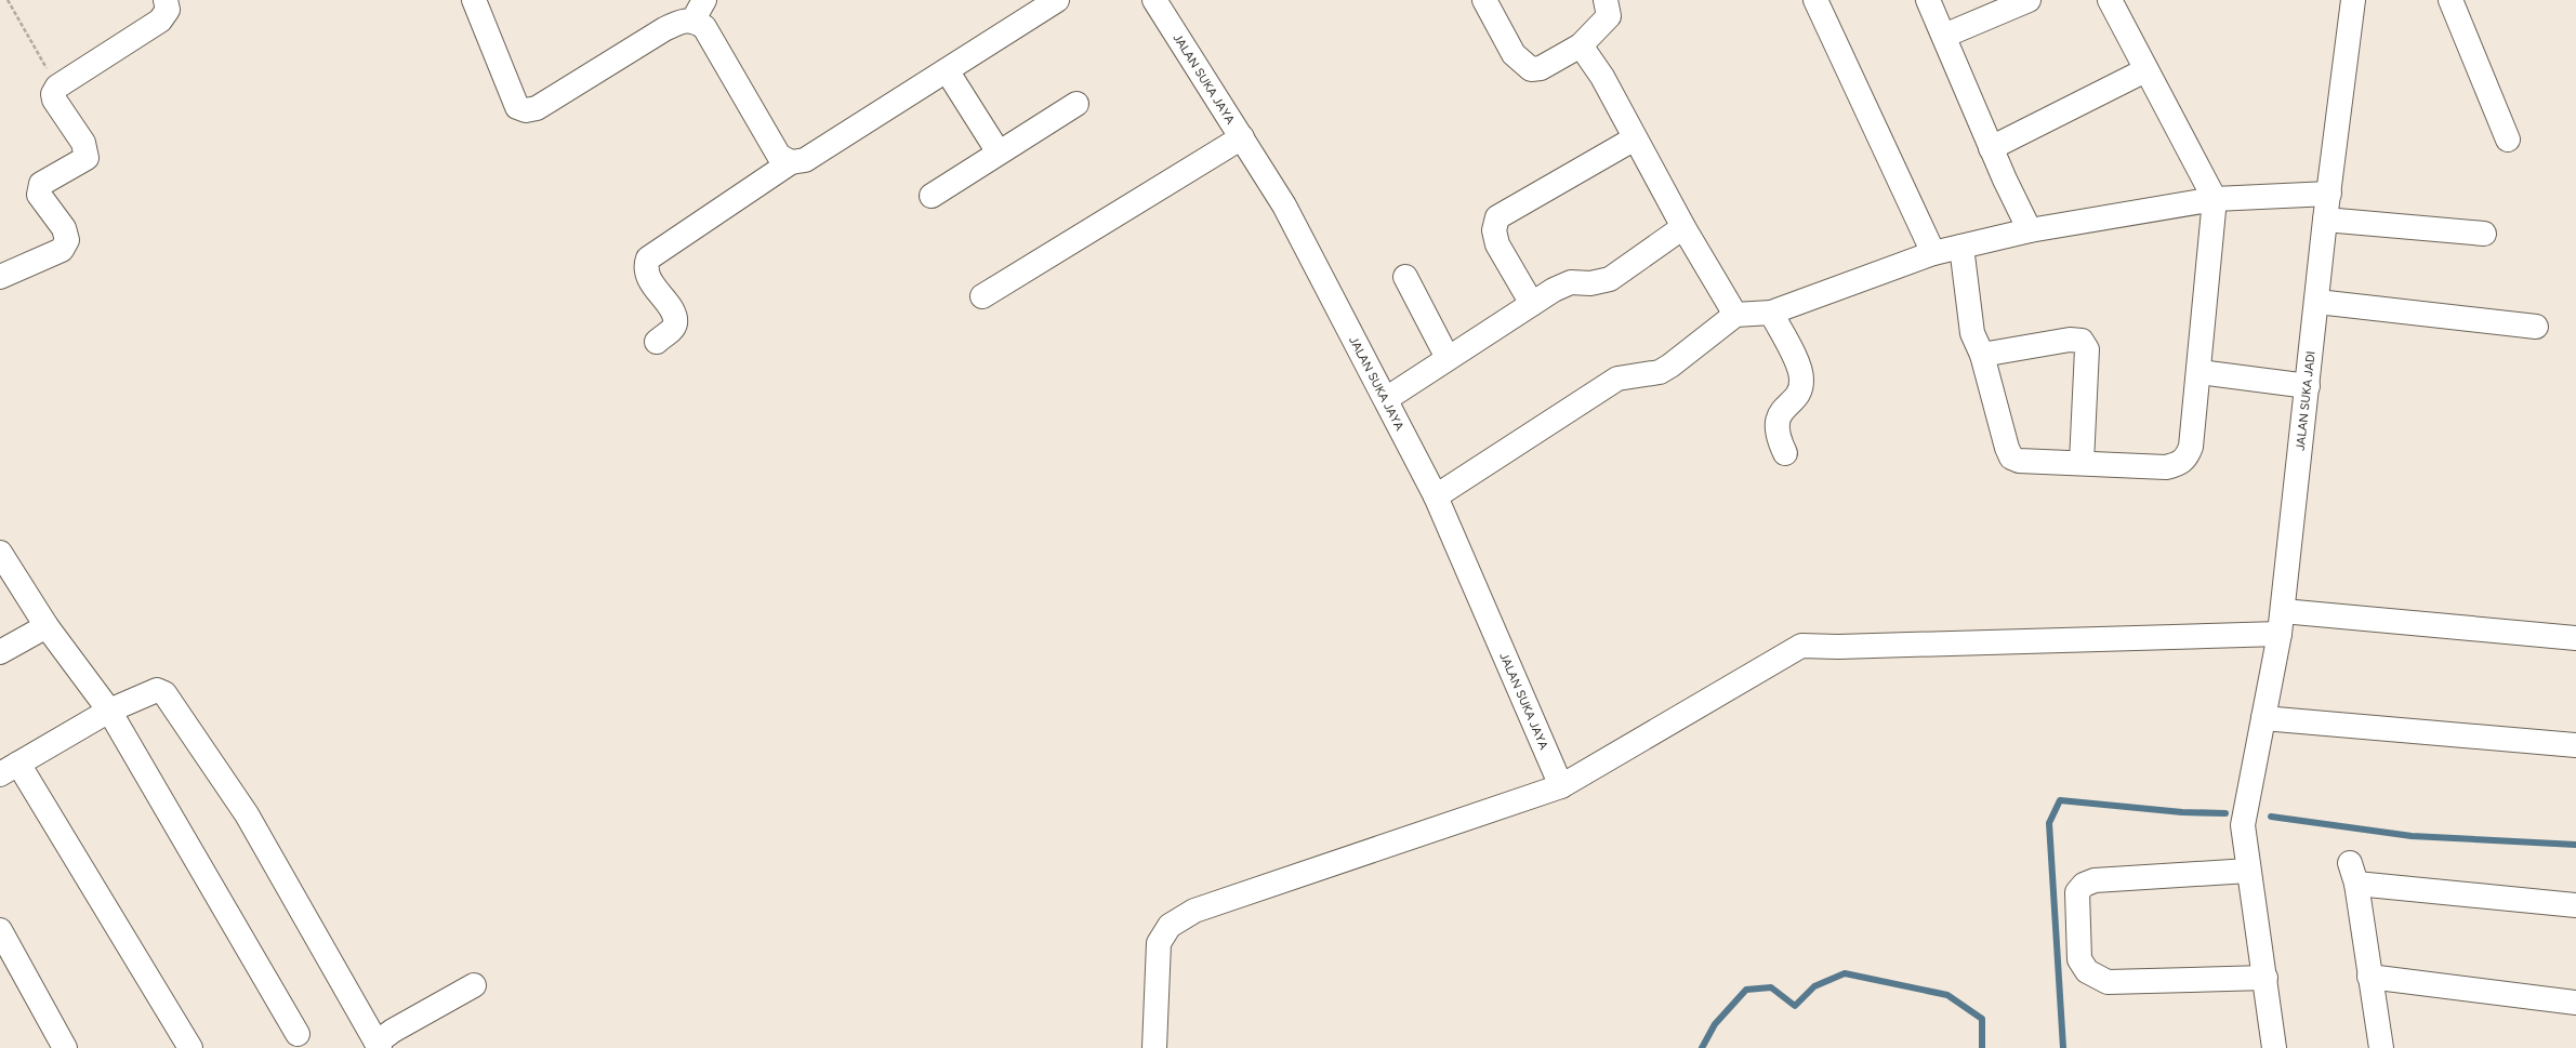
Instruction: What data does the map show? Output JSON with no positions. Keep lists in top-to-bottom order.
{
  "streets": {
    "street": ["JALAN SUKA JAYA", "JALAN SUKA JADI"]
  }
}
